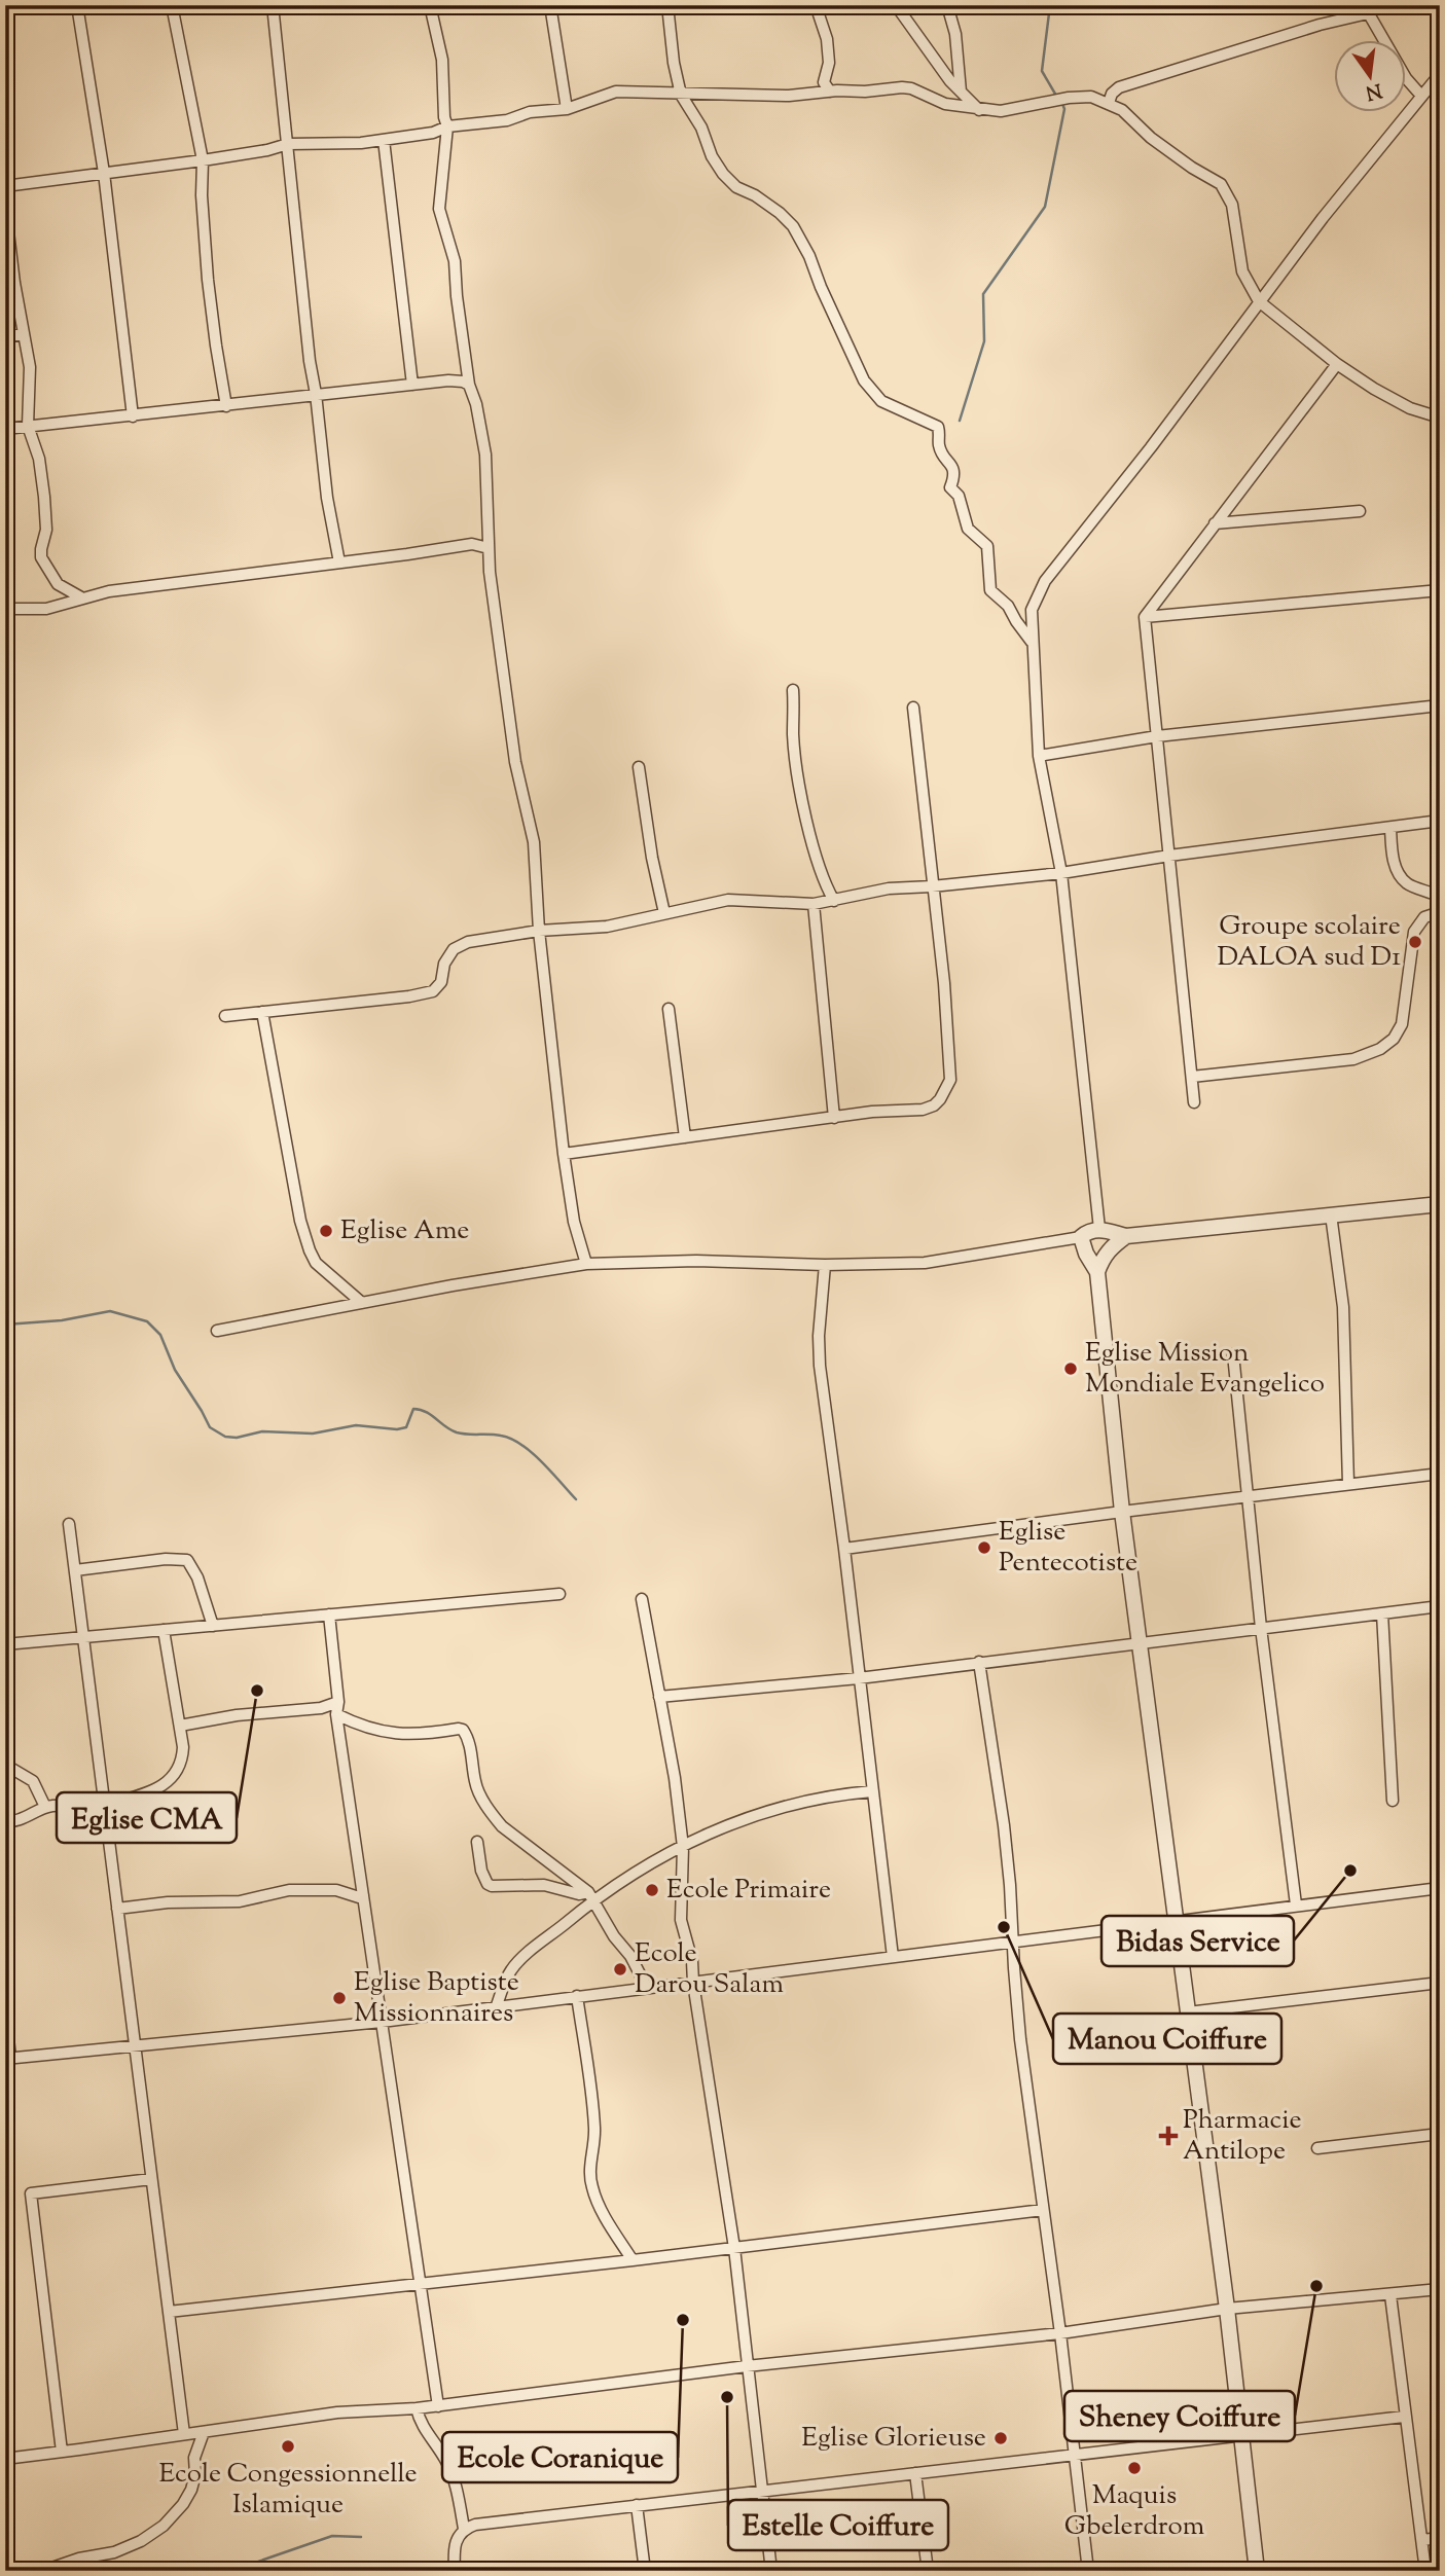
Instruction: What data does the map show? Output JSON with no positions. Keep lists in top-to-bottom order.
{
  "places": {
    "other": [
      "Groupe scolaire DALOA sud D1",
      "Eglise Ame",
      "Eglise Mission Mondiale Evangelico",
      "Eglise Pentecotiste",
      "Eglise CMA",
      "Bidas Service",
      "Ecole Primaire",
      "Manou Coiffure",
      "Ecole Darou Salam",
      "Eglise Baptiste Missionnaires",
      "Sheney Coiffure",
      "Ecole Coranique",
      "Estelle Coiffure",
      "Eglise Glorieuse",
      "Ecole Congessionnelle Islamique",
      "Maquis Gbelerdrom"
    ],
    "health": ["Pharmacie Antilope"]
  },
  "north": "bottom"
}
